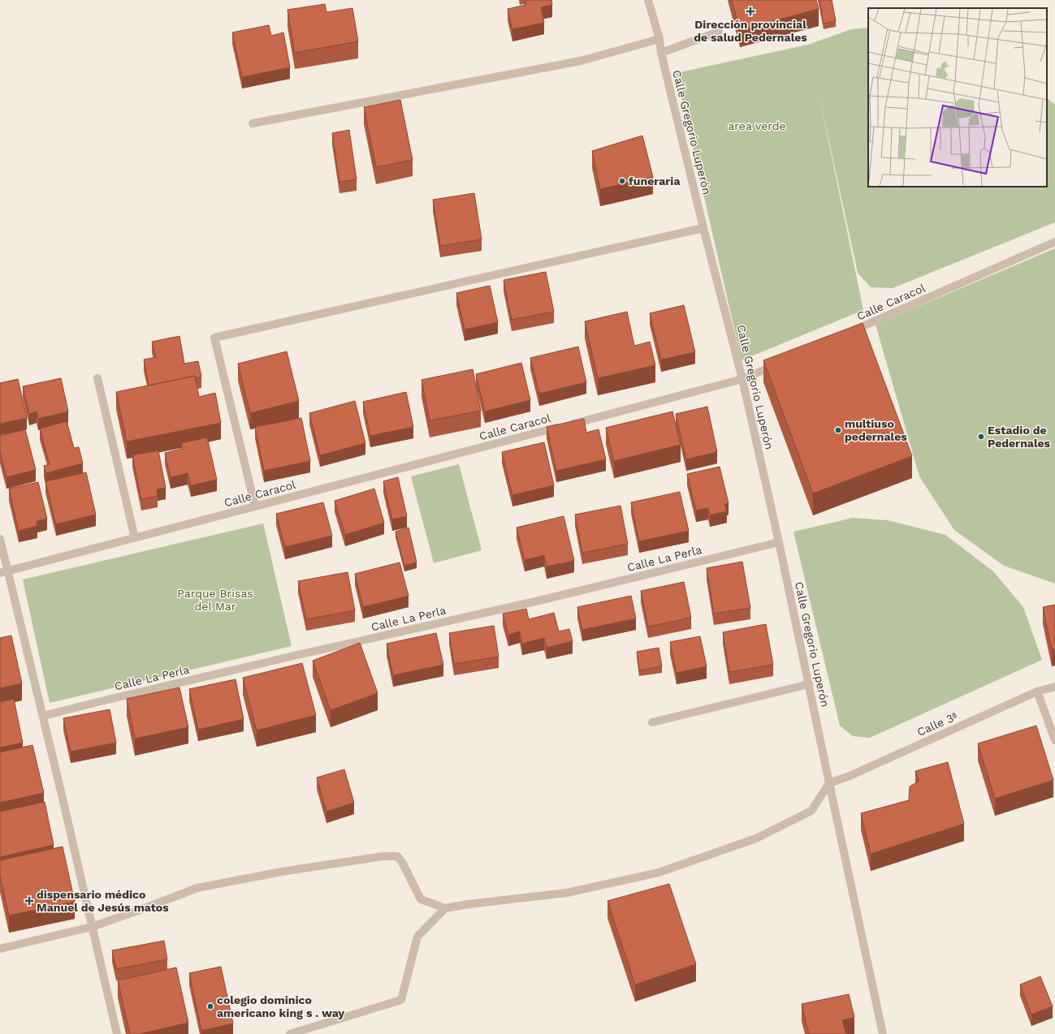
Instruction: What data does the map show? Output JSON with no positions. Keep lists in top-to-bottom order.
{
  "streets": {
    "street": [
      "Calle Gregorio Luperón",
      "Calle Caracol",
      "Calle La Perla",
      "Calle 3ª"
    ]
  },
  "crossings": [
    ["Calle Gregorio Luperón", "Calle Caracol"],
    ["Calle Gregorio Luperón", "Calle La Perla"],
    ["Calle Gregorio Luperón", "Calle 3ª"]
  ],
  "parks": ["area verde", "Parque Brisas del Mar"],
  "places": {
    "health": ["Dirección provincial de salud Pedernales", "dispensario médico Manuel de Jesús matos"],
    "other": [
      "funeraria",
      "multiuso pedernales",
      "Estadio de Pedernales",
      "colegio dominico americano king s . way"
    ]
  }
}
